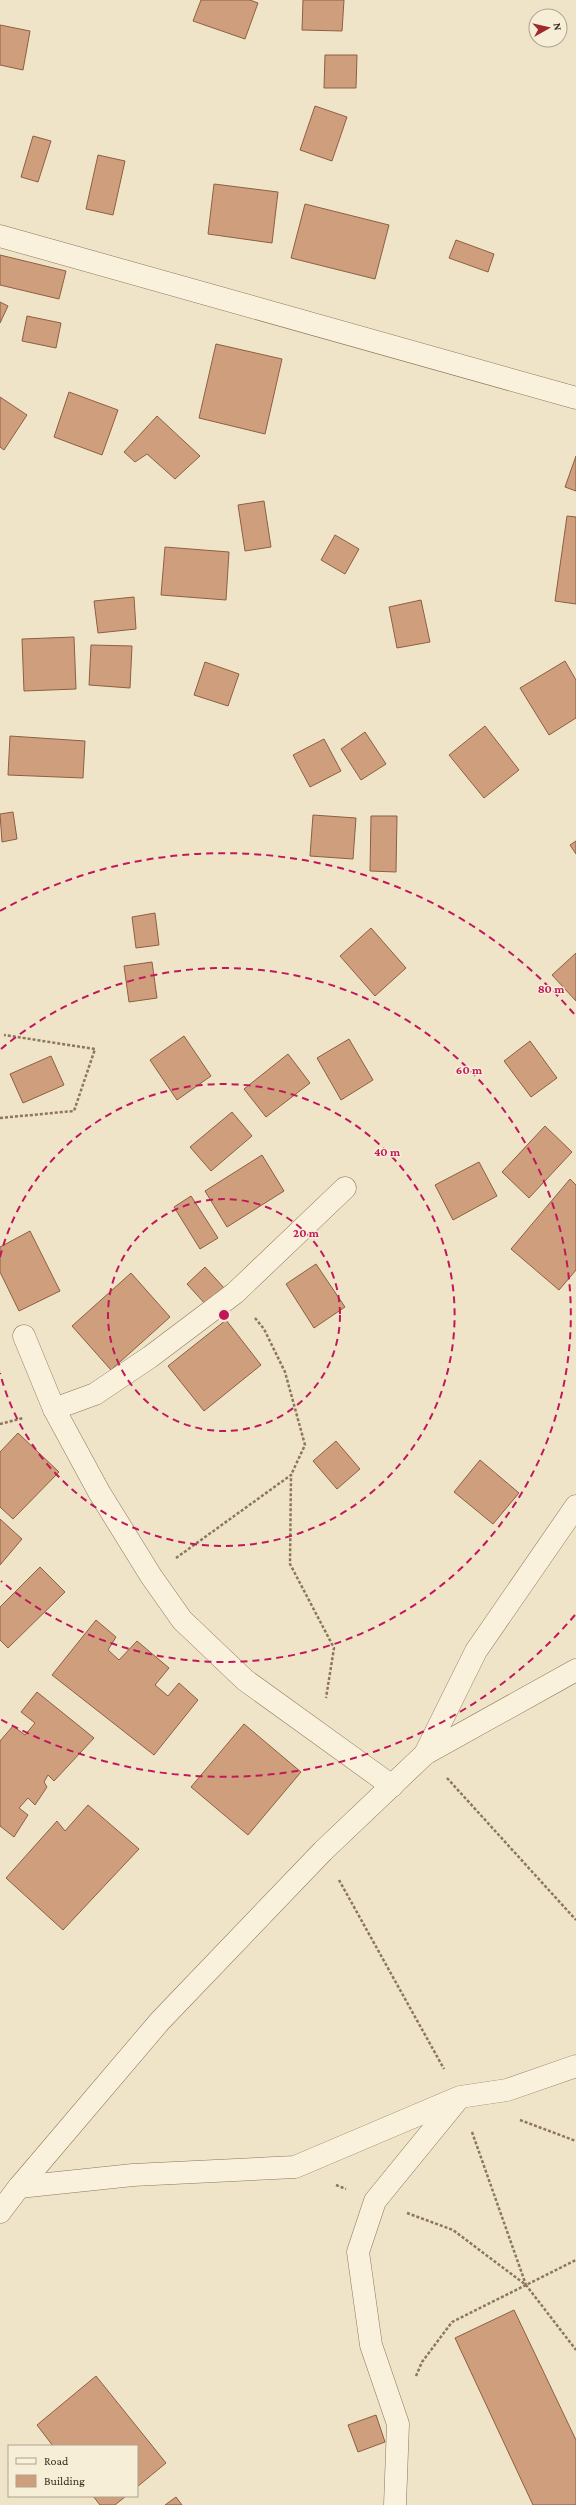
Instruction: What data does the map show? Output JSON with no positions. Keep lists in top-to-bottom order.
{
  "legend": ["Road", "Building"],
  "north": "right",
  "rings": [
    "80 m",
    "60 m",
    "40 m",
    "20 m"
  ]
}
